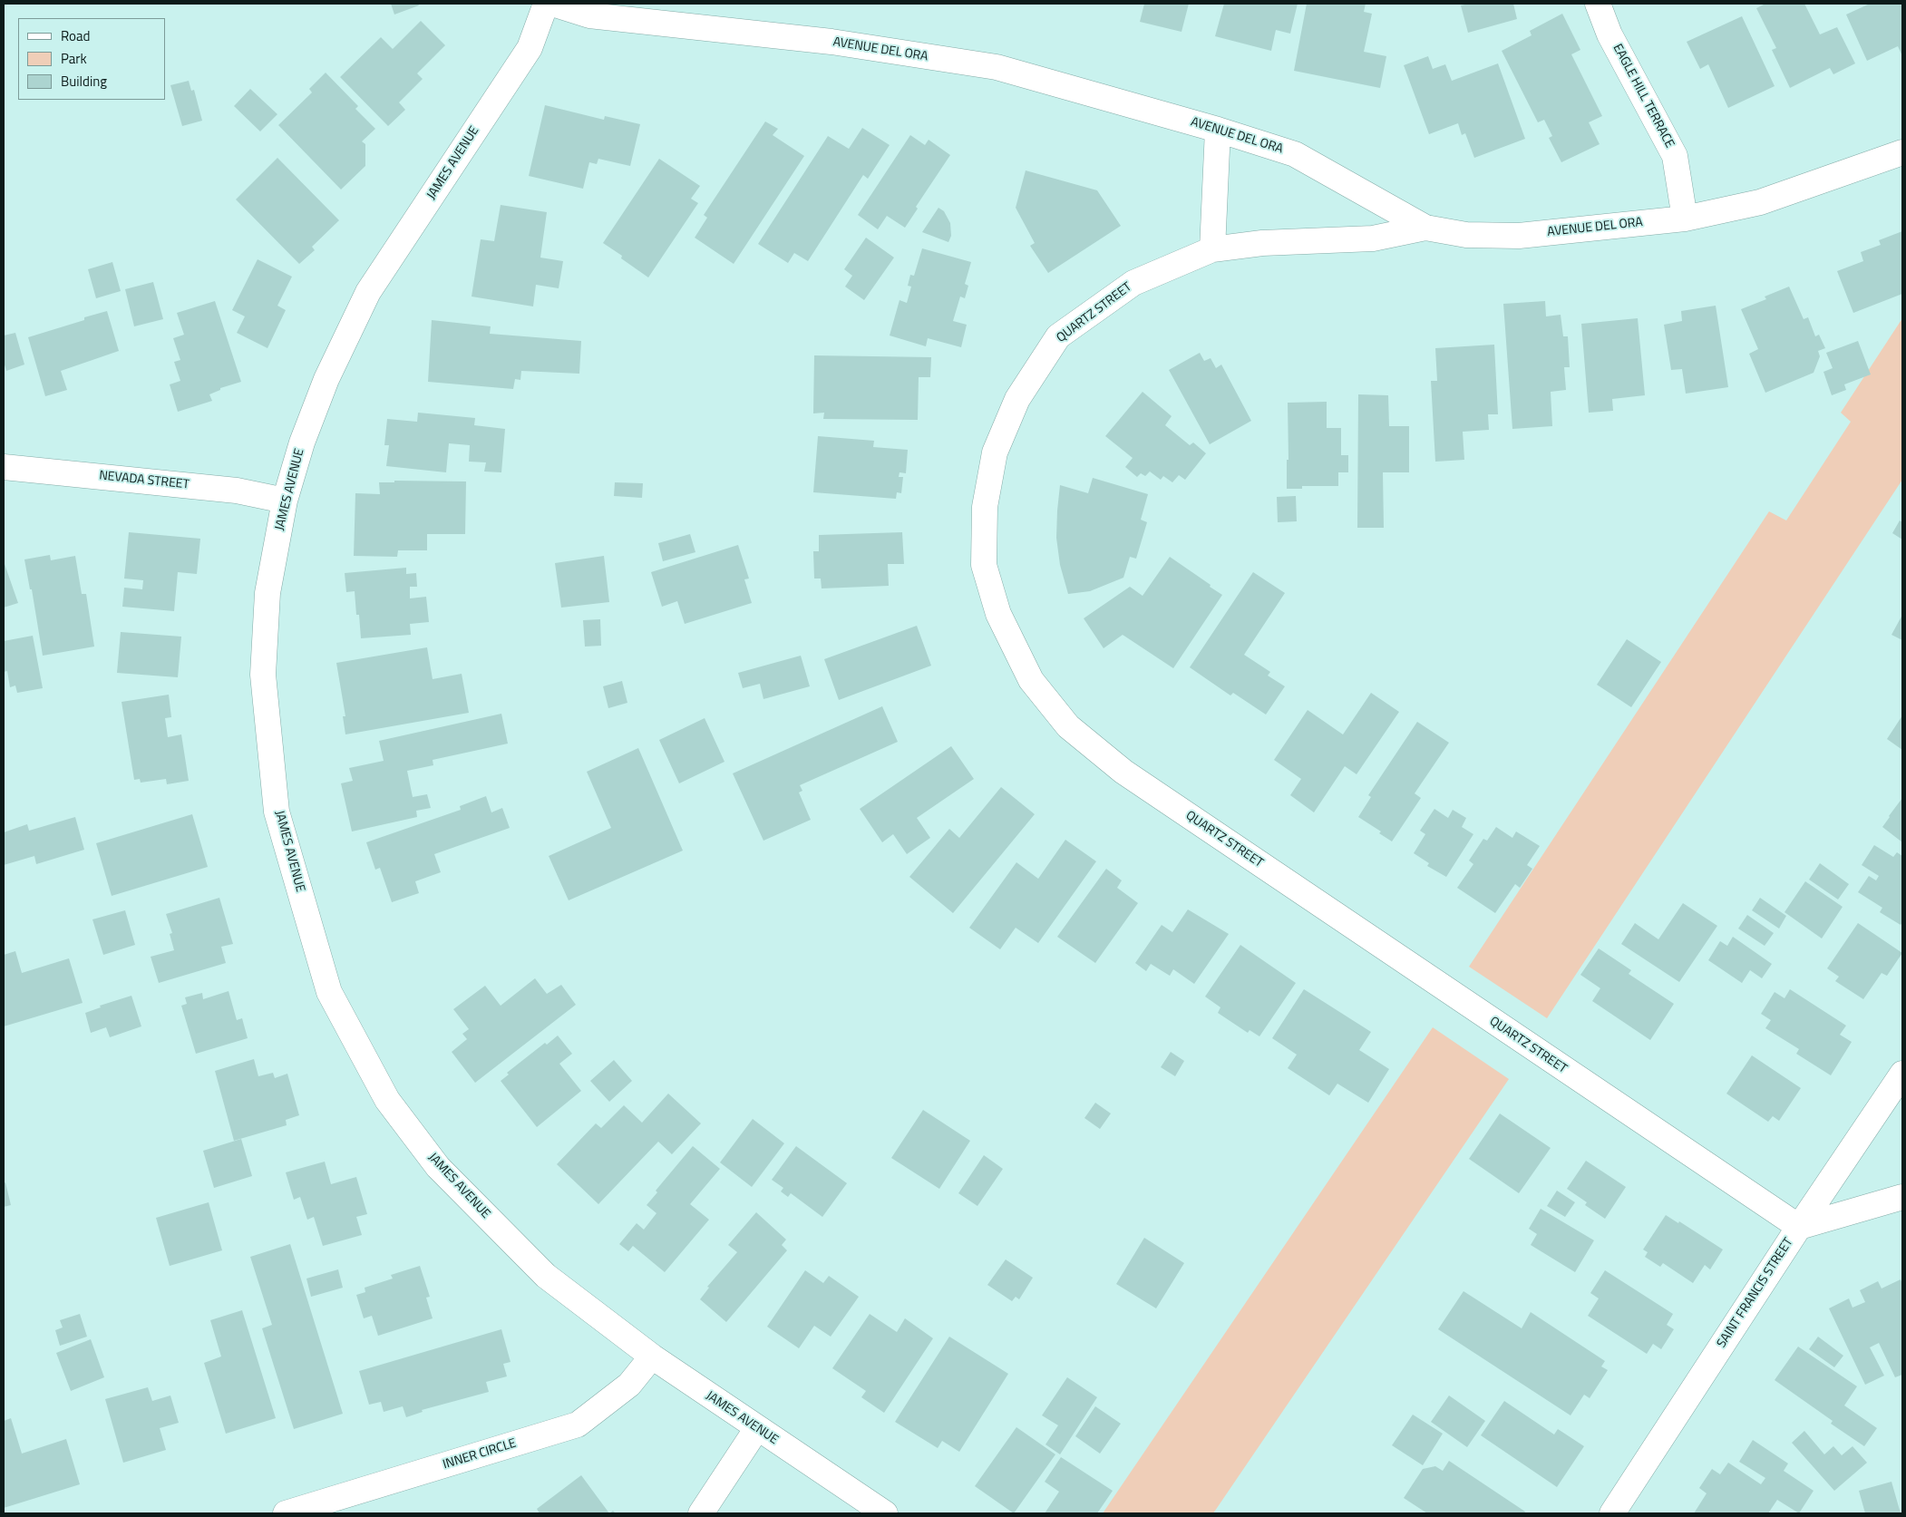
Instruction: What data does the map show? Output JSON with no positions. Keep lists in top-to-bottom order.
{
  "streets": {
    "street": [
      "AVENUE DEL ORA",
      "EAGLE HILL TERRACE",
      "JAMES AVENUE",
      "QUARTZ STREET",
      "NEVADA STREET",
      "SAINT FRANCIS STREET",
      "INNER CIRCLE"
    ]
  },
  "crossings": [
    ["AVENUE DEL ORA", "EAGLE HILL TERRACE"],
    ["AVENUE DEL ORA", "QUARTZ STREET"],
    ["JAMES AVENUE", "NEVADA STREET"],
    ["JAMES AVENUE", "INNER CIRCLE"],
    ["QUARTZ STREET", "SAINT FRANCIS STREET"]
  ],
  "legend": ["Road", "Park", "Building"]
}
